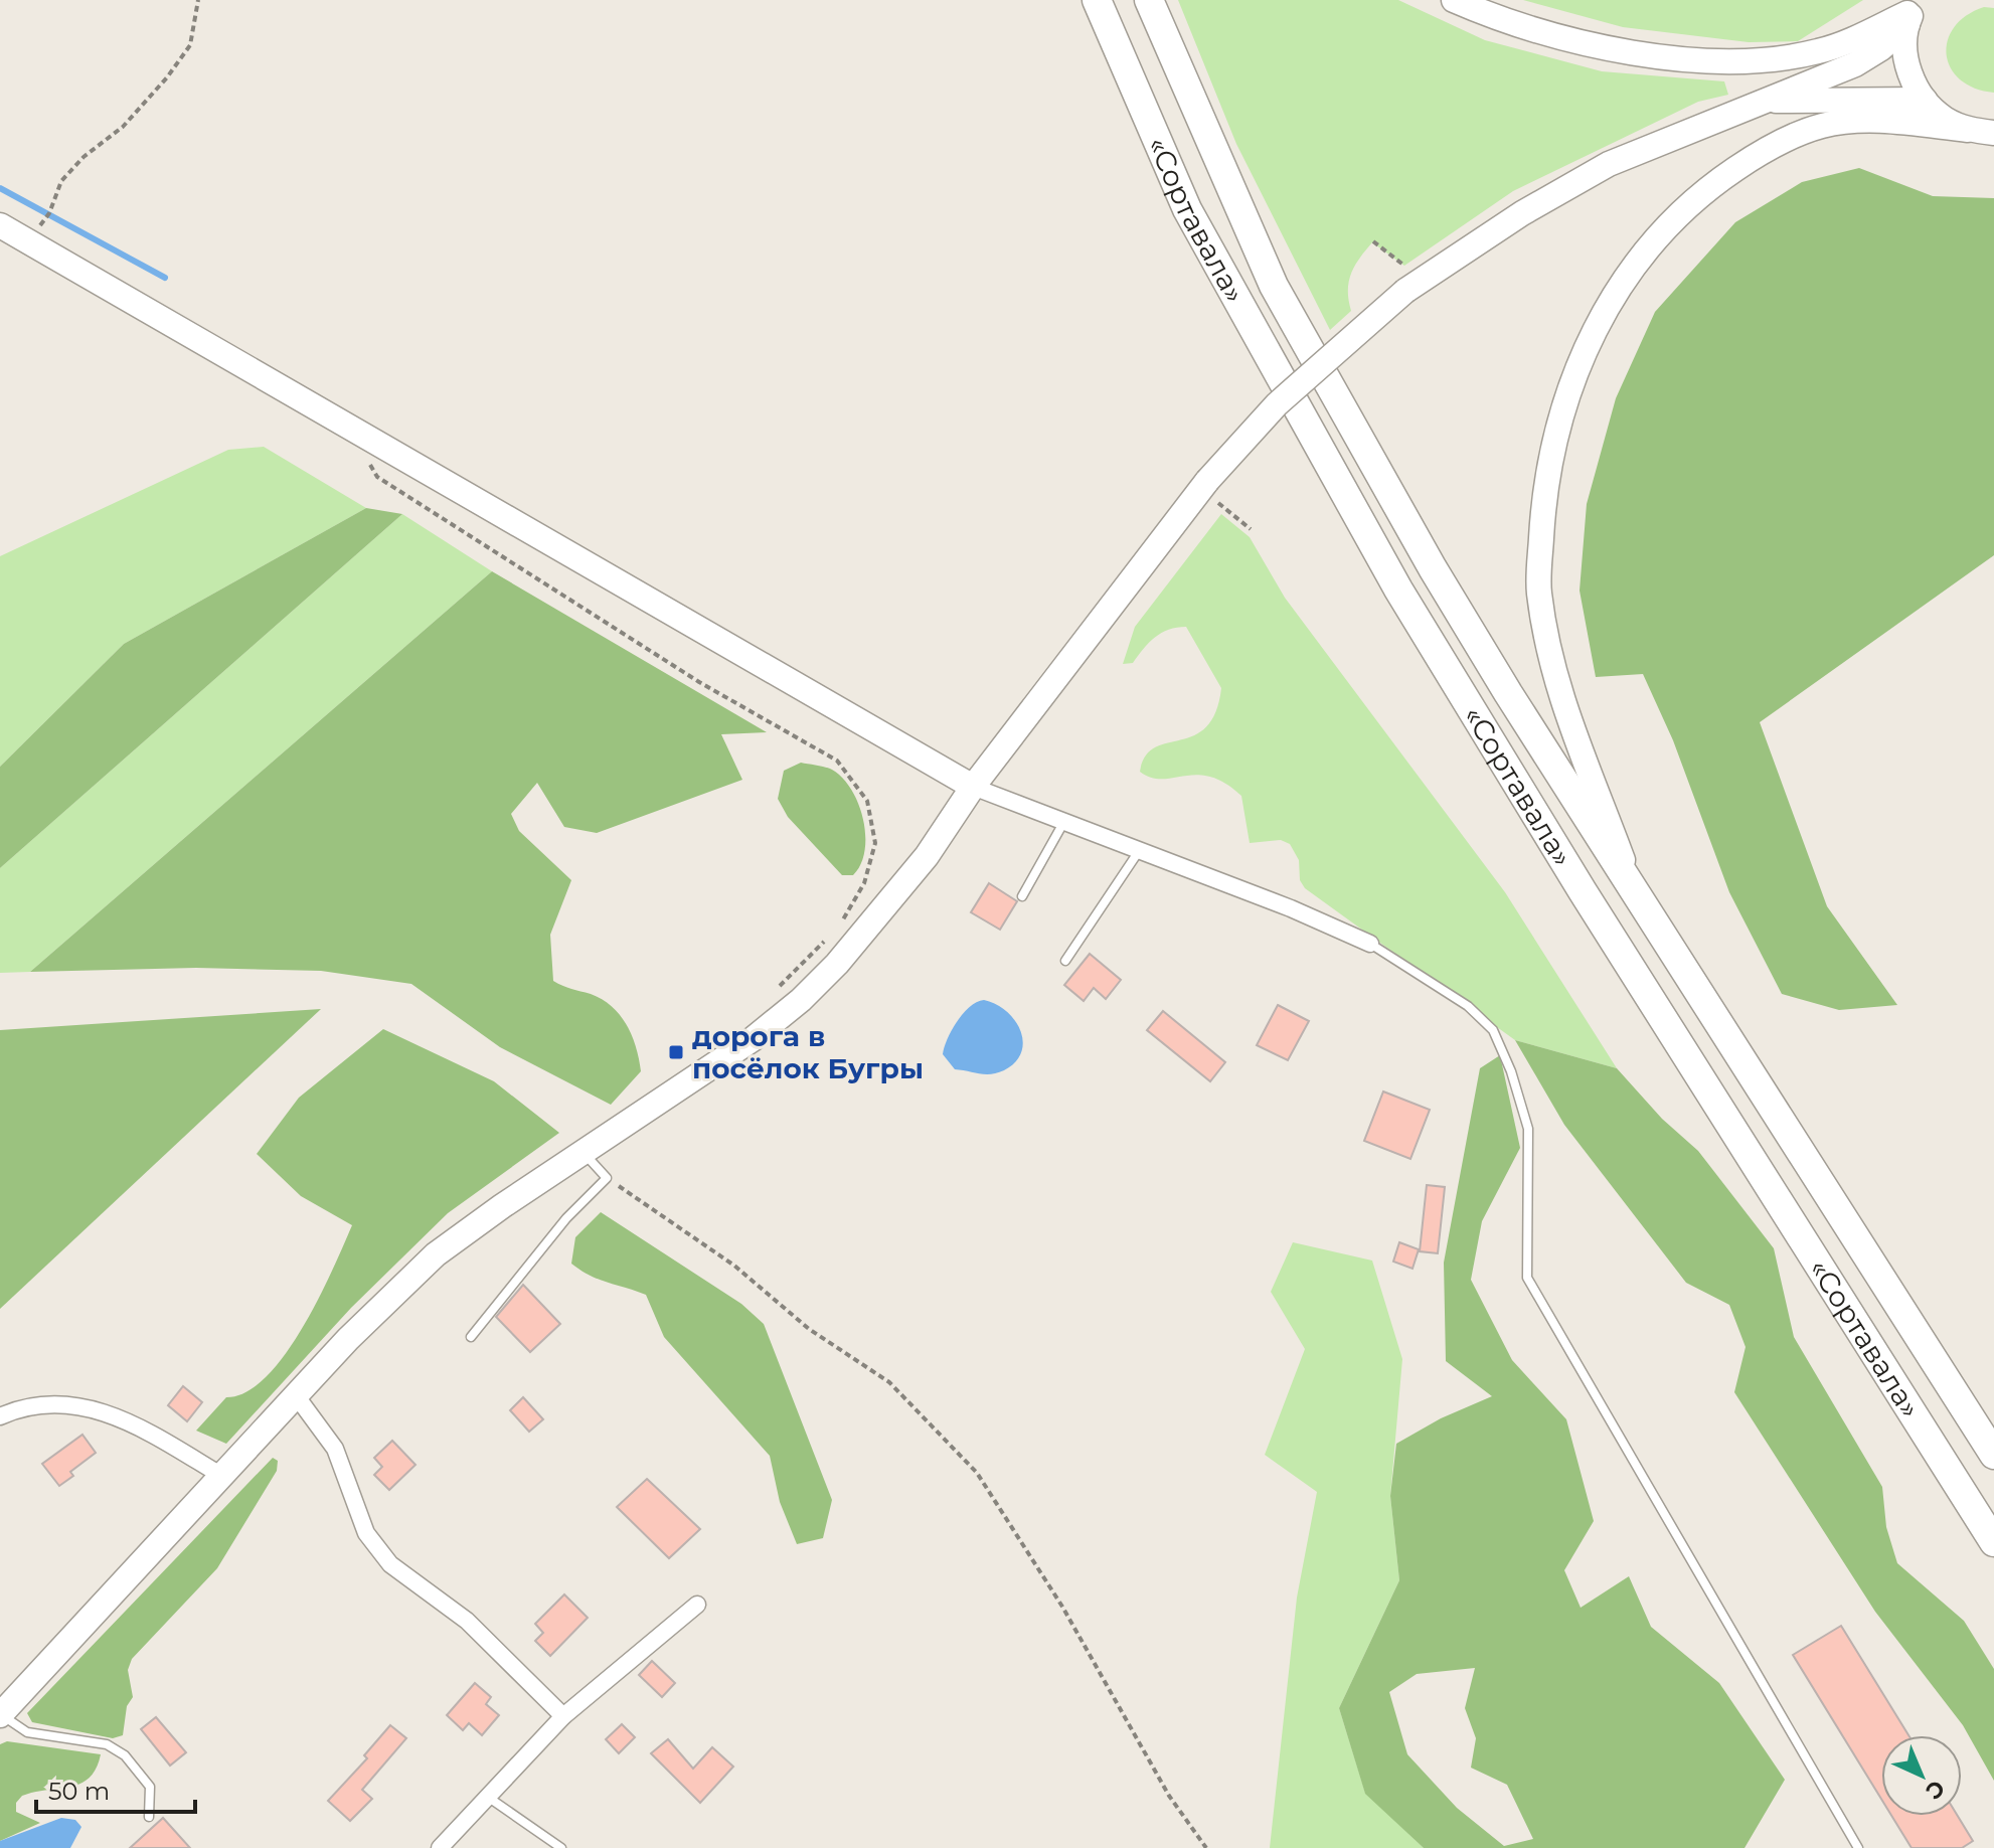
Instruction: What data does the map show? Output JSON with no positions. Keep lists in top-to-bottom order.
{
  "streets": {
    "highway": ["«Сортавала»"]
  },
  "places": {
    "transit": ["дорога в посёлок Бугры"]
  },
  "scale_bar": "50 m",
  "north": "bottom right"
}
